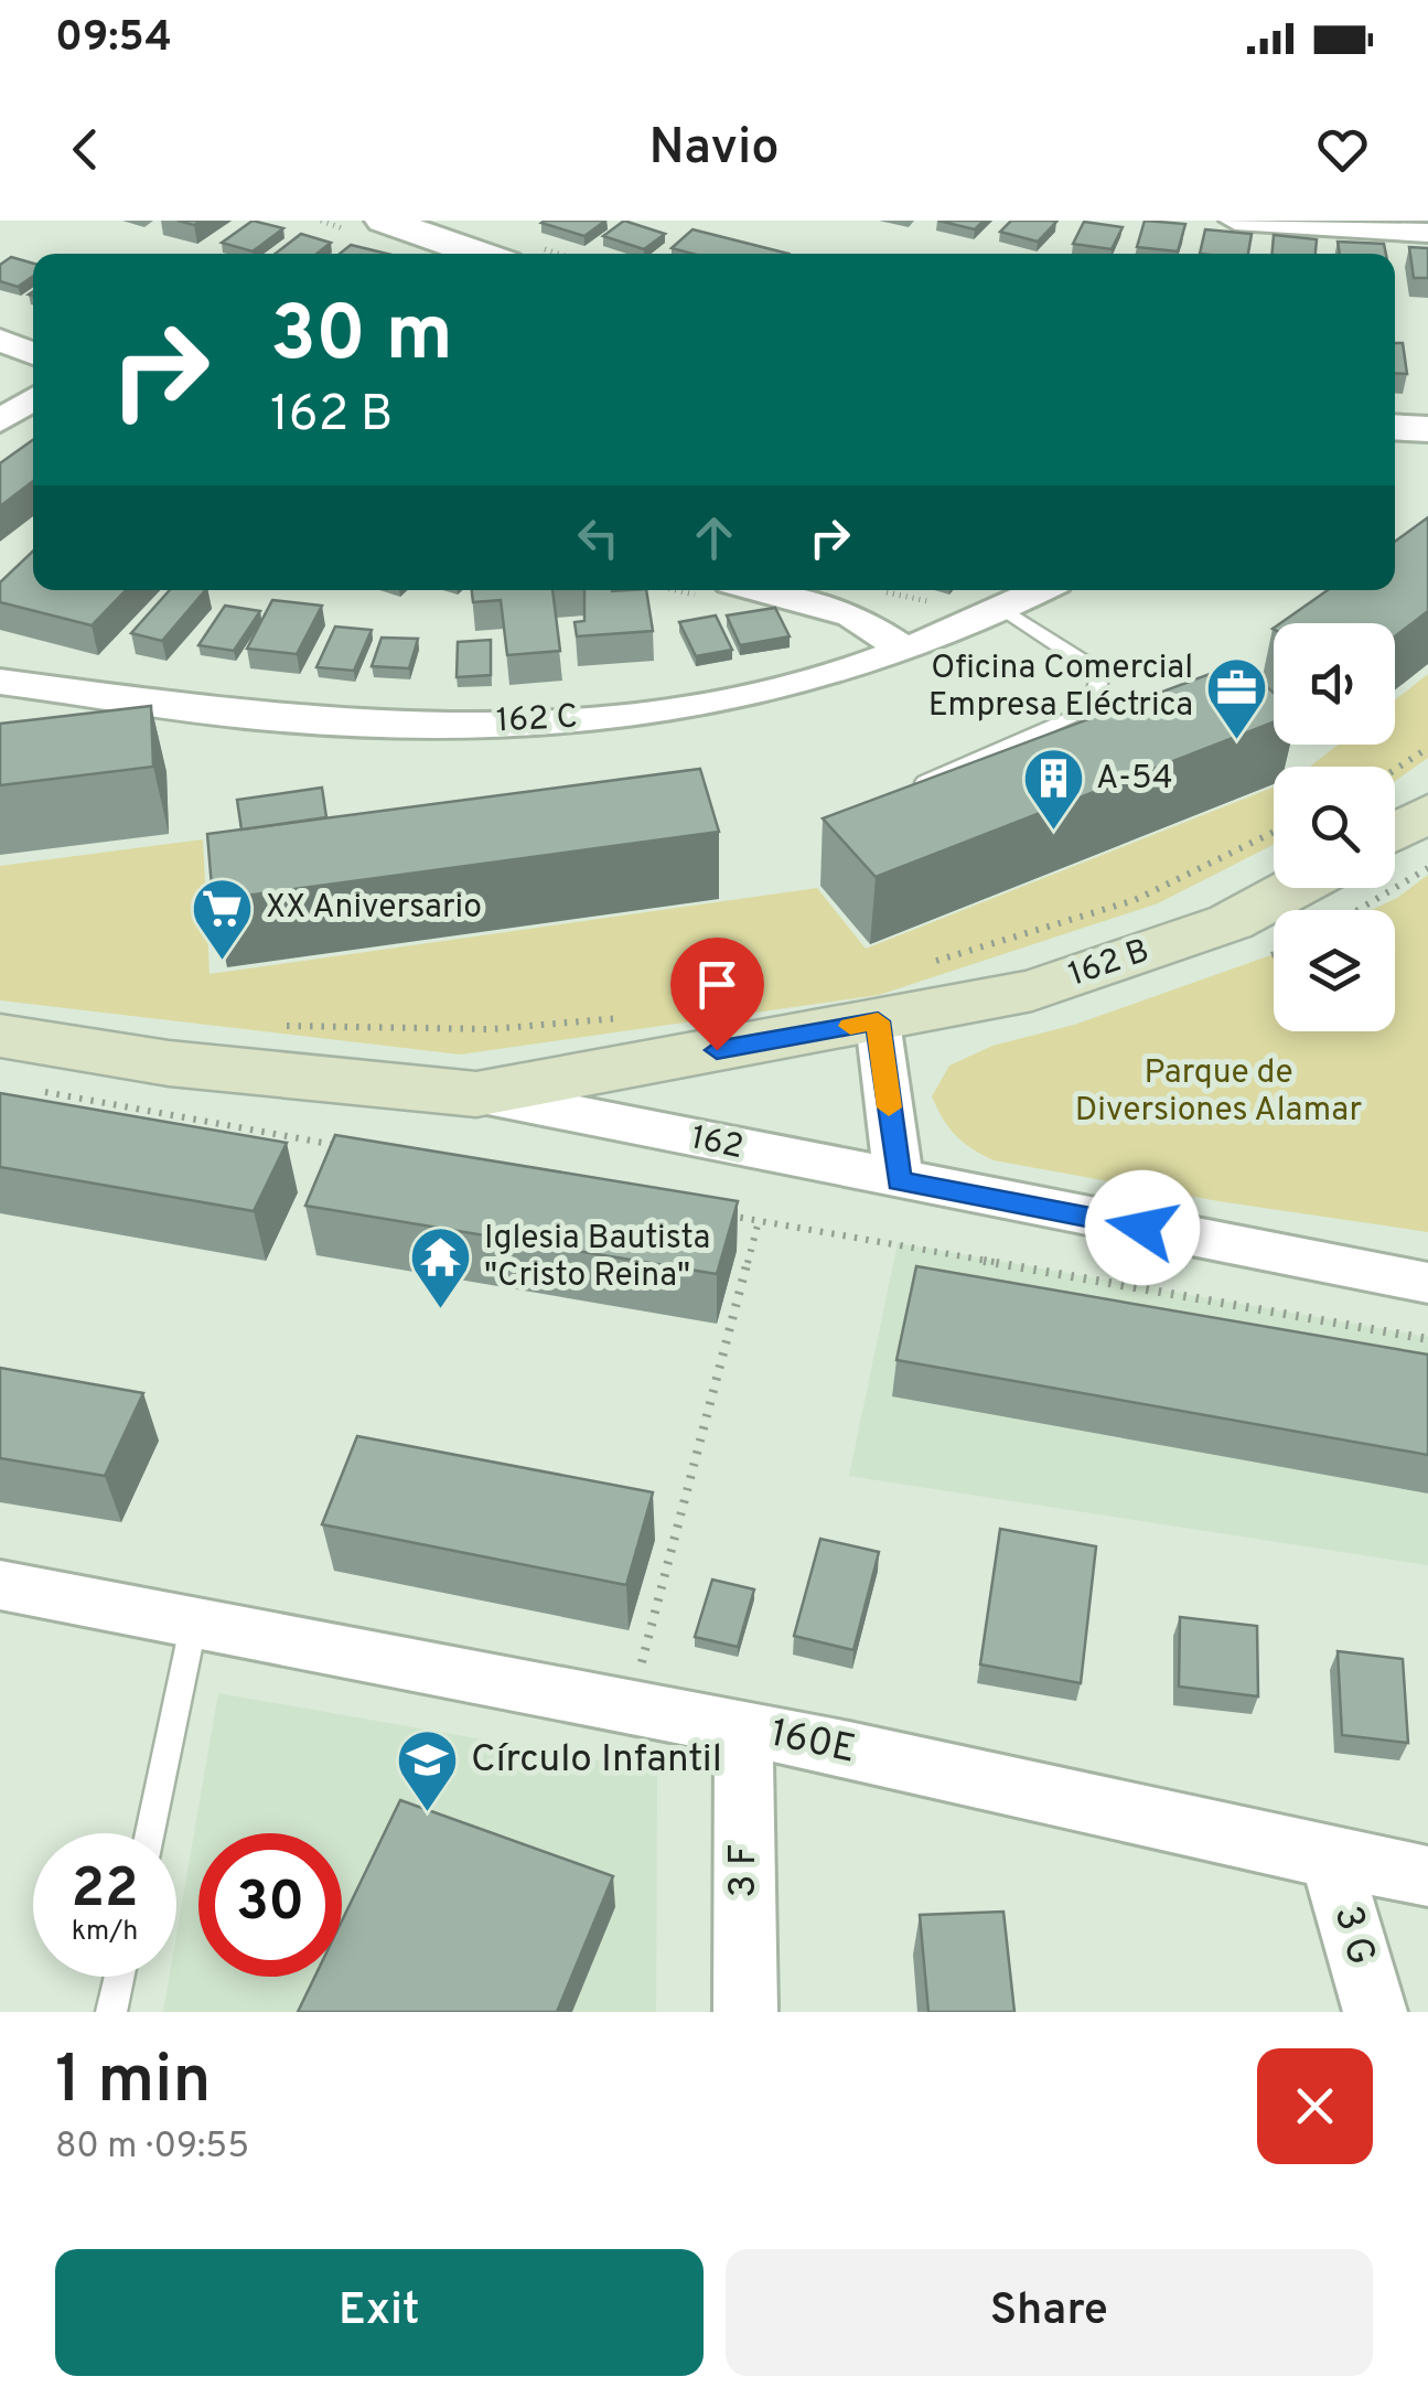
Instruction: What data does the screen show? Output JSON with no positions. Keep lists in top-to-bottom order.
{
  "streets": {
    "main road": ["162 B", "162"],
    "street": [
      "162 C",
      "160E",
      "3 F",
      "3 G"
    ]
  },
  "crossings": [
    ["162 B", "162"],
    ["160E", "3 F"],
    ["160E", "3 G"]
  ],
  "parks": ["Parque de Diversiones Alamar"],
  "places": {
    "office": ["Oficina Comercial Empresa Eléctrica"],
    "building": ["A-54"],
    "supermarket": ["XX Aniversario"],
    "temple": ["Iglesia Bautista \"Cristo Reina\""],
    "school or university": ["Círculo Infantil"]
  },
  "page": {
    "status": "09:54",
    "header": "Navio",
    "turn": ["30 m", "162 B"],
    "speed": "22 km/h",
    "limit": "30",
    "heading": ["1 min", "80 m · 09:55"],
    "buttons": ["Exit", "Share"]
  }
}
